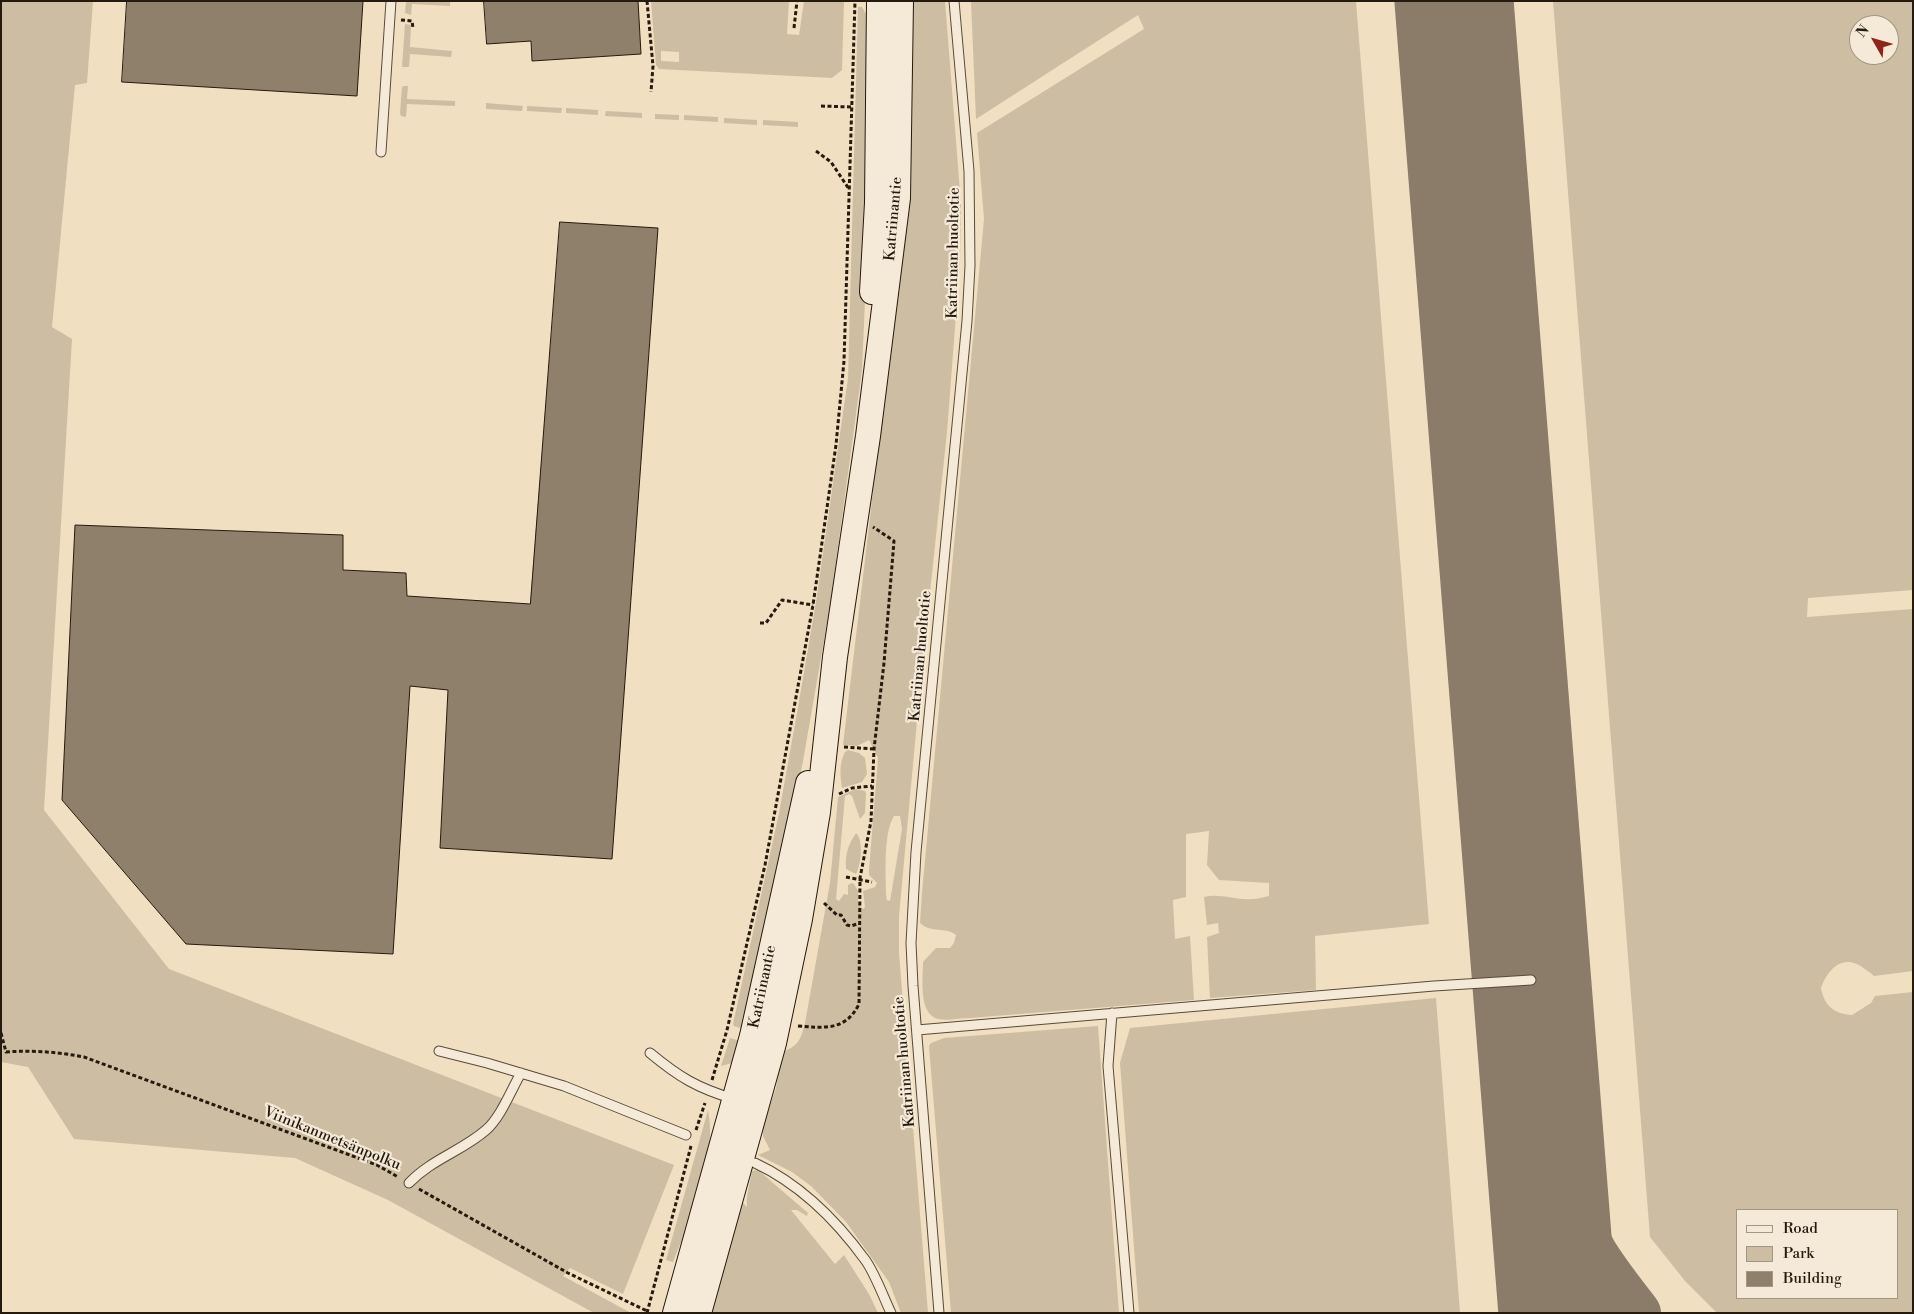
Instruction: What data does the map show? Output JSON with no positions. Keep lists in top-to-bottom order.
{
  "streets": {
    "main road": ["Katriinantie"],
    "lane": ["Katriinan huoltotie"],
    "path": ["Viinikanmetsänpolku"]
  },
  "legend": ["Road", "Park", "Building"],
  "north": "top left"
}
